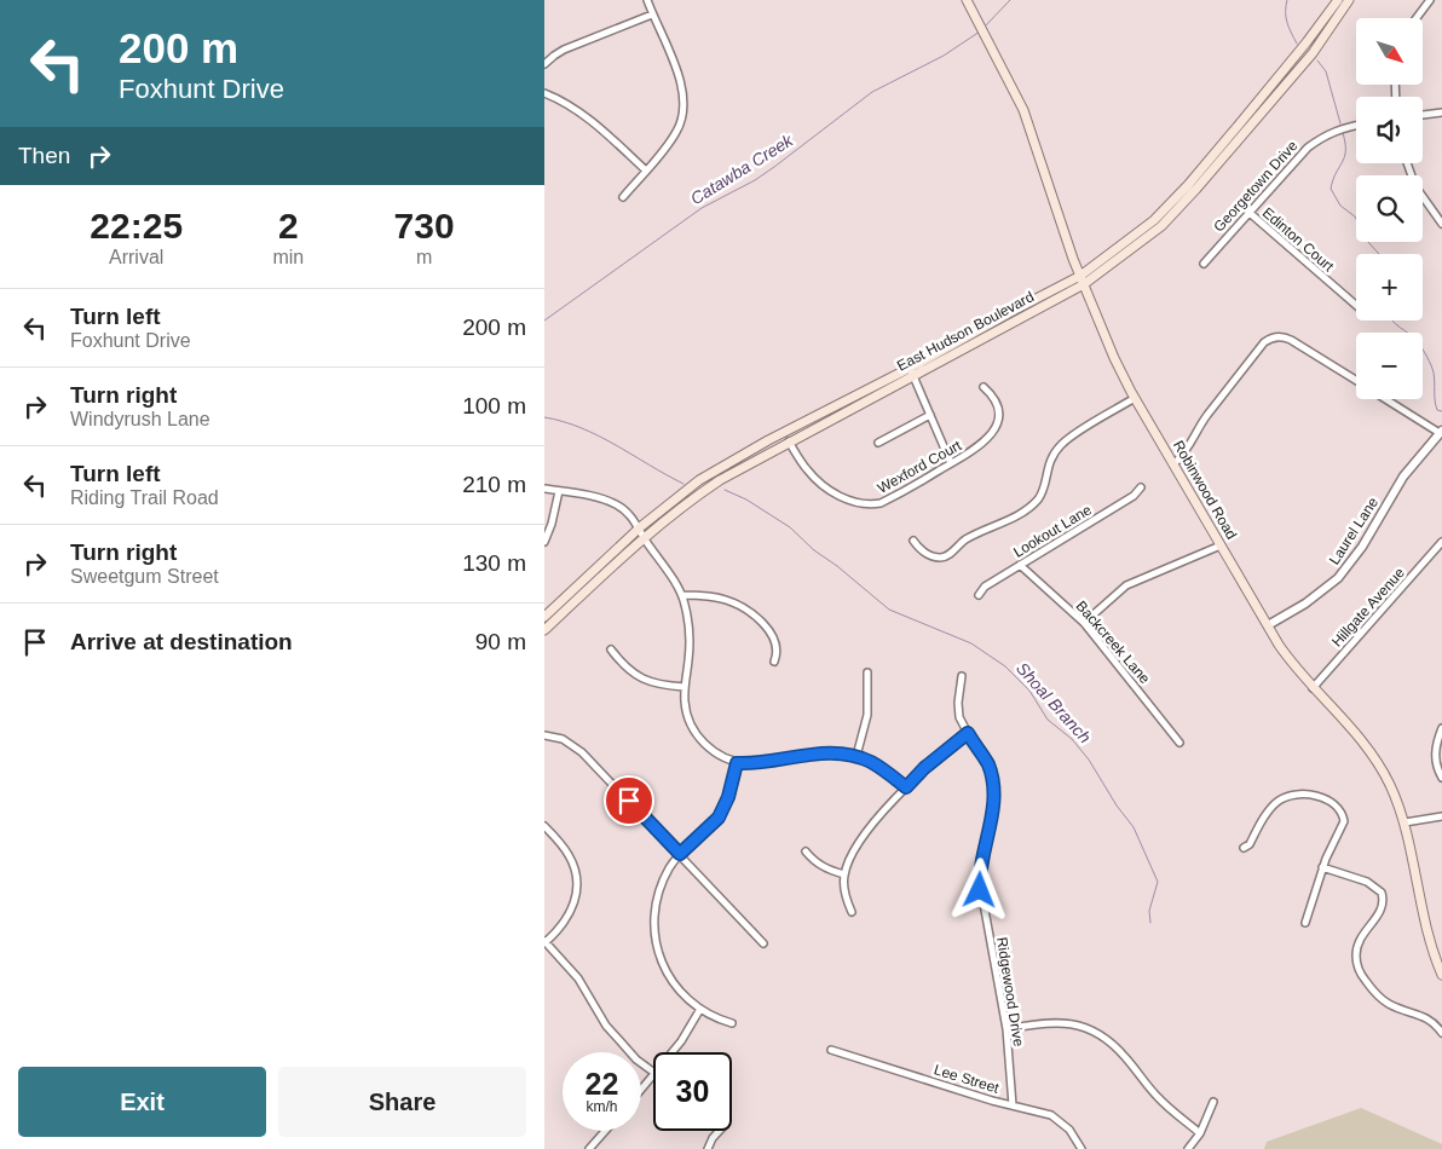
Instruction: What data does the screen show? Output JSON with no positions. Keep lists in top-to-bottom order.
{
  "streets": {
    "main road": ["East Hudson Boulevard", "Robinwood Road"],
    "street": [
      "Georgetown Drive",
      "Edinton Court",
      "Wexford Court",
      "Lookout Lane",
      "Laurel Lane",
      "Hillgate Avenue",
      "Backcreek Lane",
      "Ridgewood Drive",
      "Lee Street"
    ]
  },
  "crossings": [
    ["Georgetown Drive", "Edinton Court"],
    ["East Hudson Boulevard", "Wexford Court"],
    ["East Hudson Boulevard", "Robinwood Road"],
    ["Robinwood Road", "Laurel Lane"],
    ["Robinwood Road", "Hillgate Avenue"],
    ["Lookout Lane", "Backcreek Lane"],
    ["Ridgewood Drive", "Lee Street"]
  ],
  "water": ["Catawba Creek", "Shoal Branch"],
  "north": "bottom right",
  "page": {
    "turn": ["200 m", "Foxhunt Drive"],
    "map_buttons": ["+", "−"],
    "then": "Then",
    "eta": [
      "22:25",
      "Arrival",
      "2",
      "min",
      "730",
      "m"
    ],
    "list": [
      {
        "name": "Turn left",
        "note": "Foxhunt Drive",
        "value": "200 m"
      },
      {
        "name": "Turn right",
        "note": "Windyrush Lane",
        "value": "100 m"
      },
      {
        "name": "Turn left",
        "note": "Riding Trail Road",
        "value": "210 m"
      },
      {
        "name": "Turn right",
        "note": "Sweetgum Street",
        "value": "130 m"
      },
      {
        "name": "Arrive at destination",
        "value": "90 m"
      }
    ],
    "speed": "22 km/h",
    "limit": "30",
    "buttons": ["Exit", "Share"]
  }
}
